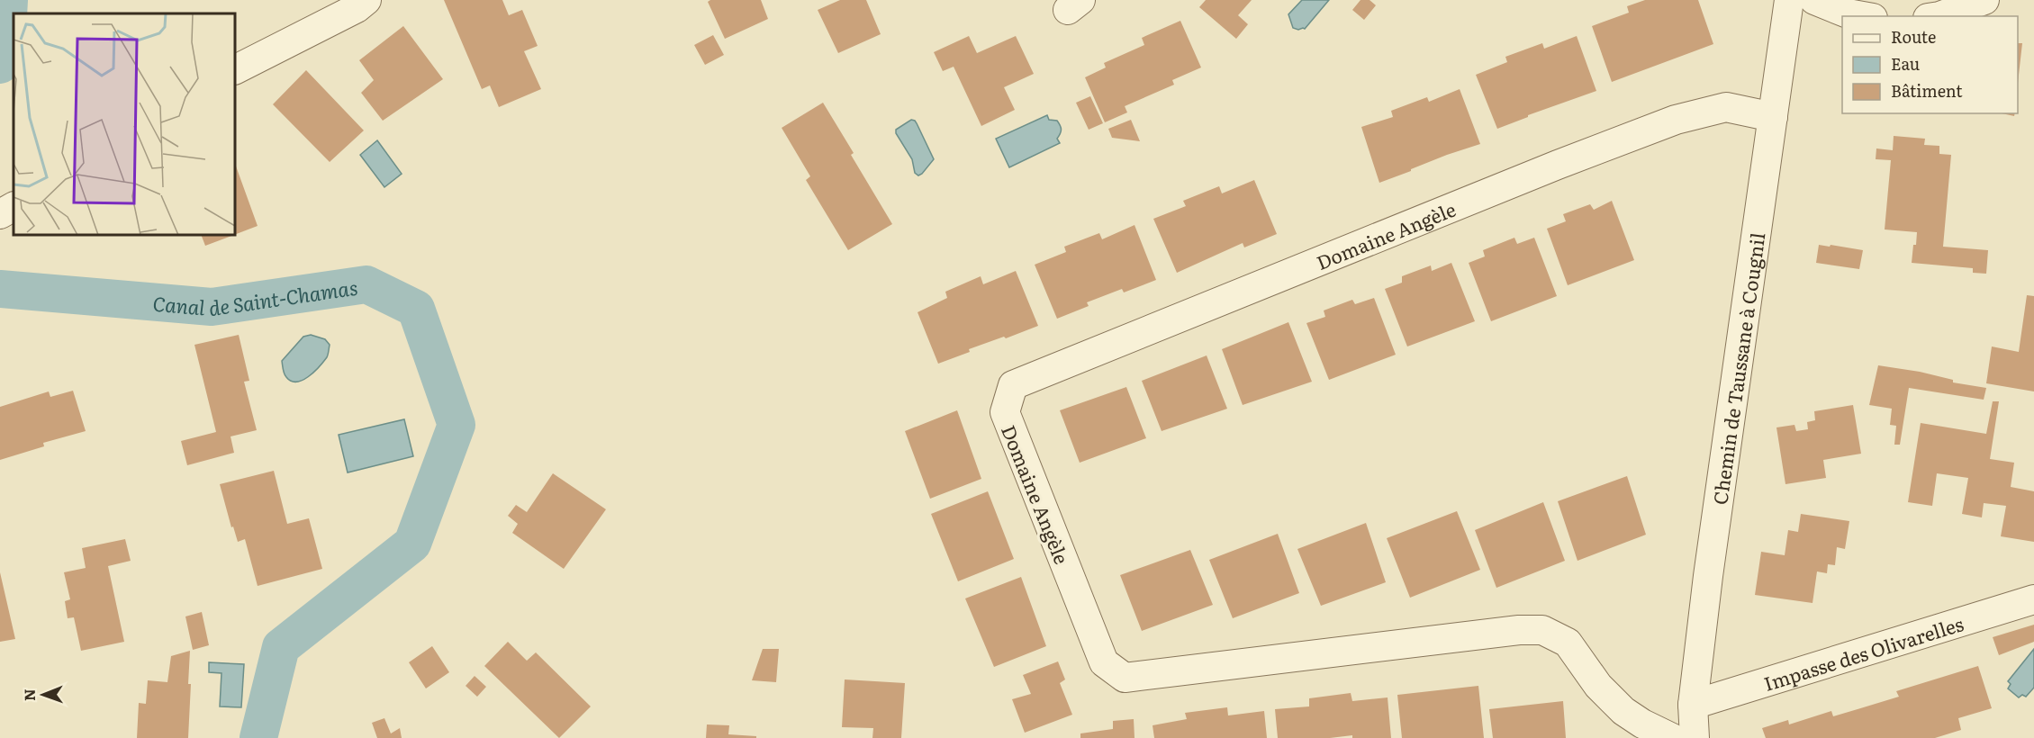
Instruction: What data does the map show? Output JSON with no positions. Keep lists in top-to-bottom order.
{
  "streets": {
    "street": ["Domaine Angèle", "Chemin de Taussane à Cougnil", "Impasse des Olivarelles"]
  },
  "crossings": [
    ["Domaine Angèle", "Chemin de Taussane à Cougnil"],
    ["Chemin de Taussane à Cougnil", "Impasse des Olivarelles"]
  ],
  "water": ["Canal de Saint-Chamas"],
  "legend": ["Route", "Eau", "Bâtiment"],
  "north": "left"
}
